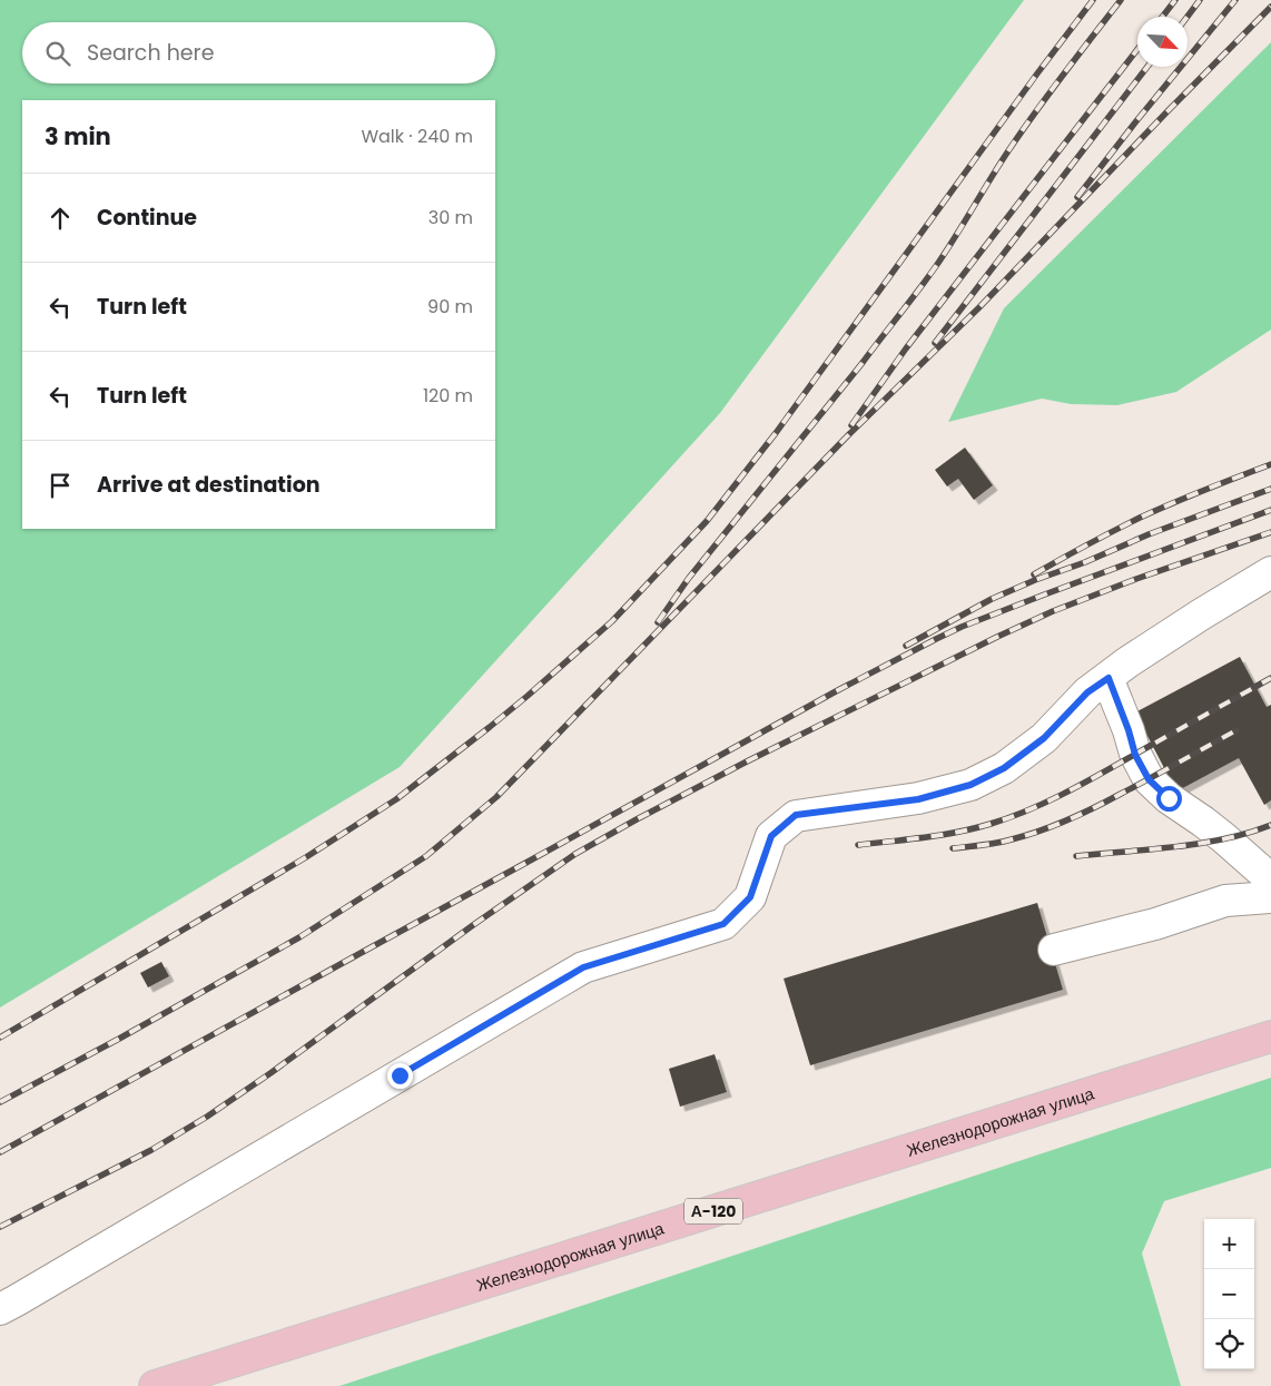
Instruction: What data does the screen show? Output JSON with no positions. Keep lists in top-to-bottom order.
{
  "streets": {
    "main road": ["Железнодорожная улица", "А-120"]
  },
  "north": "bottom right",
  "page": {
    "search": "Search here",
    "heading": ["3 min", "Walk · 240 m"],
    "list": [
      ["Continue", "30 m"],
      ["Turn left", "90 m"],
      ["Turn left", "120 m"],
      "Arrive at destination"
    ],
    "map_buttons": ["+", "−"]
  }
}
